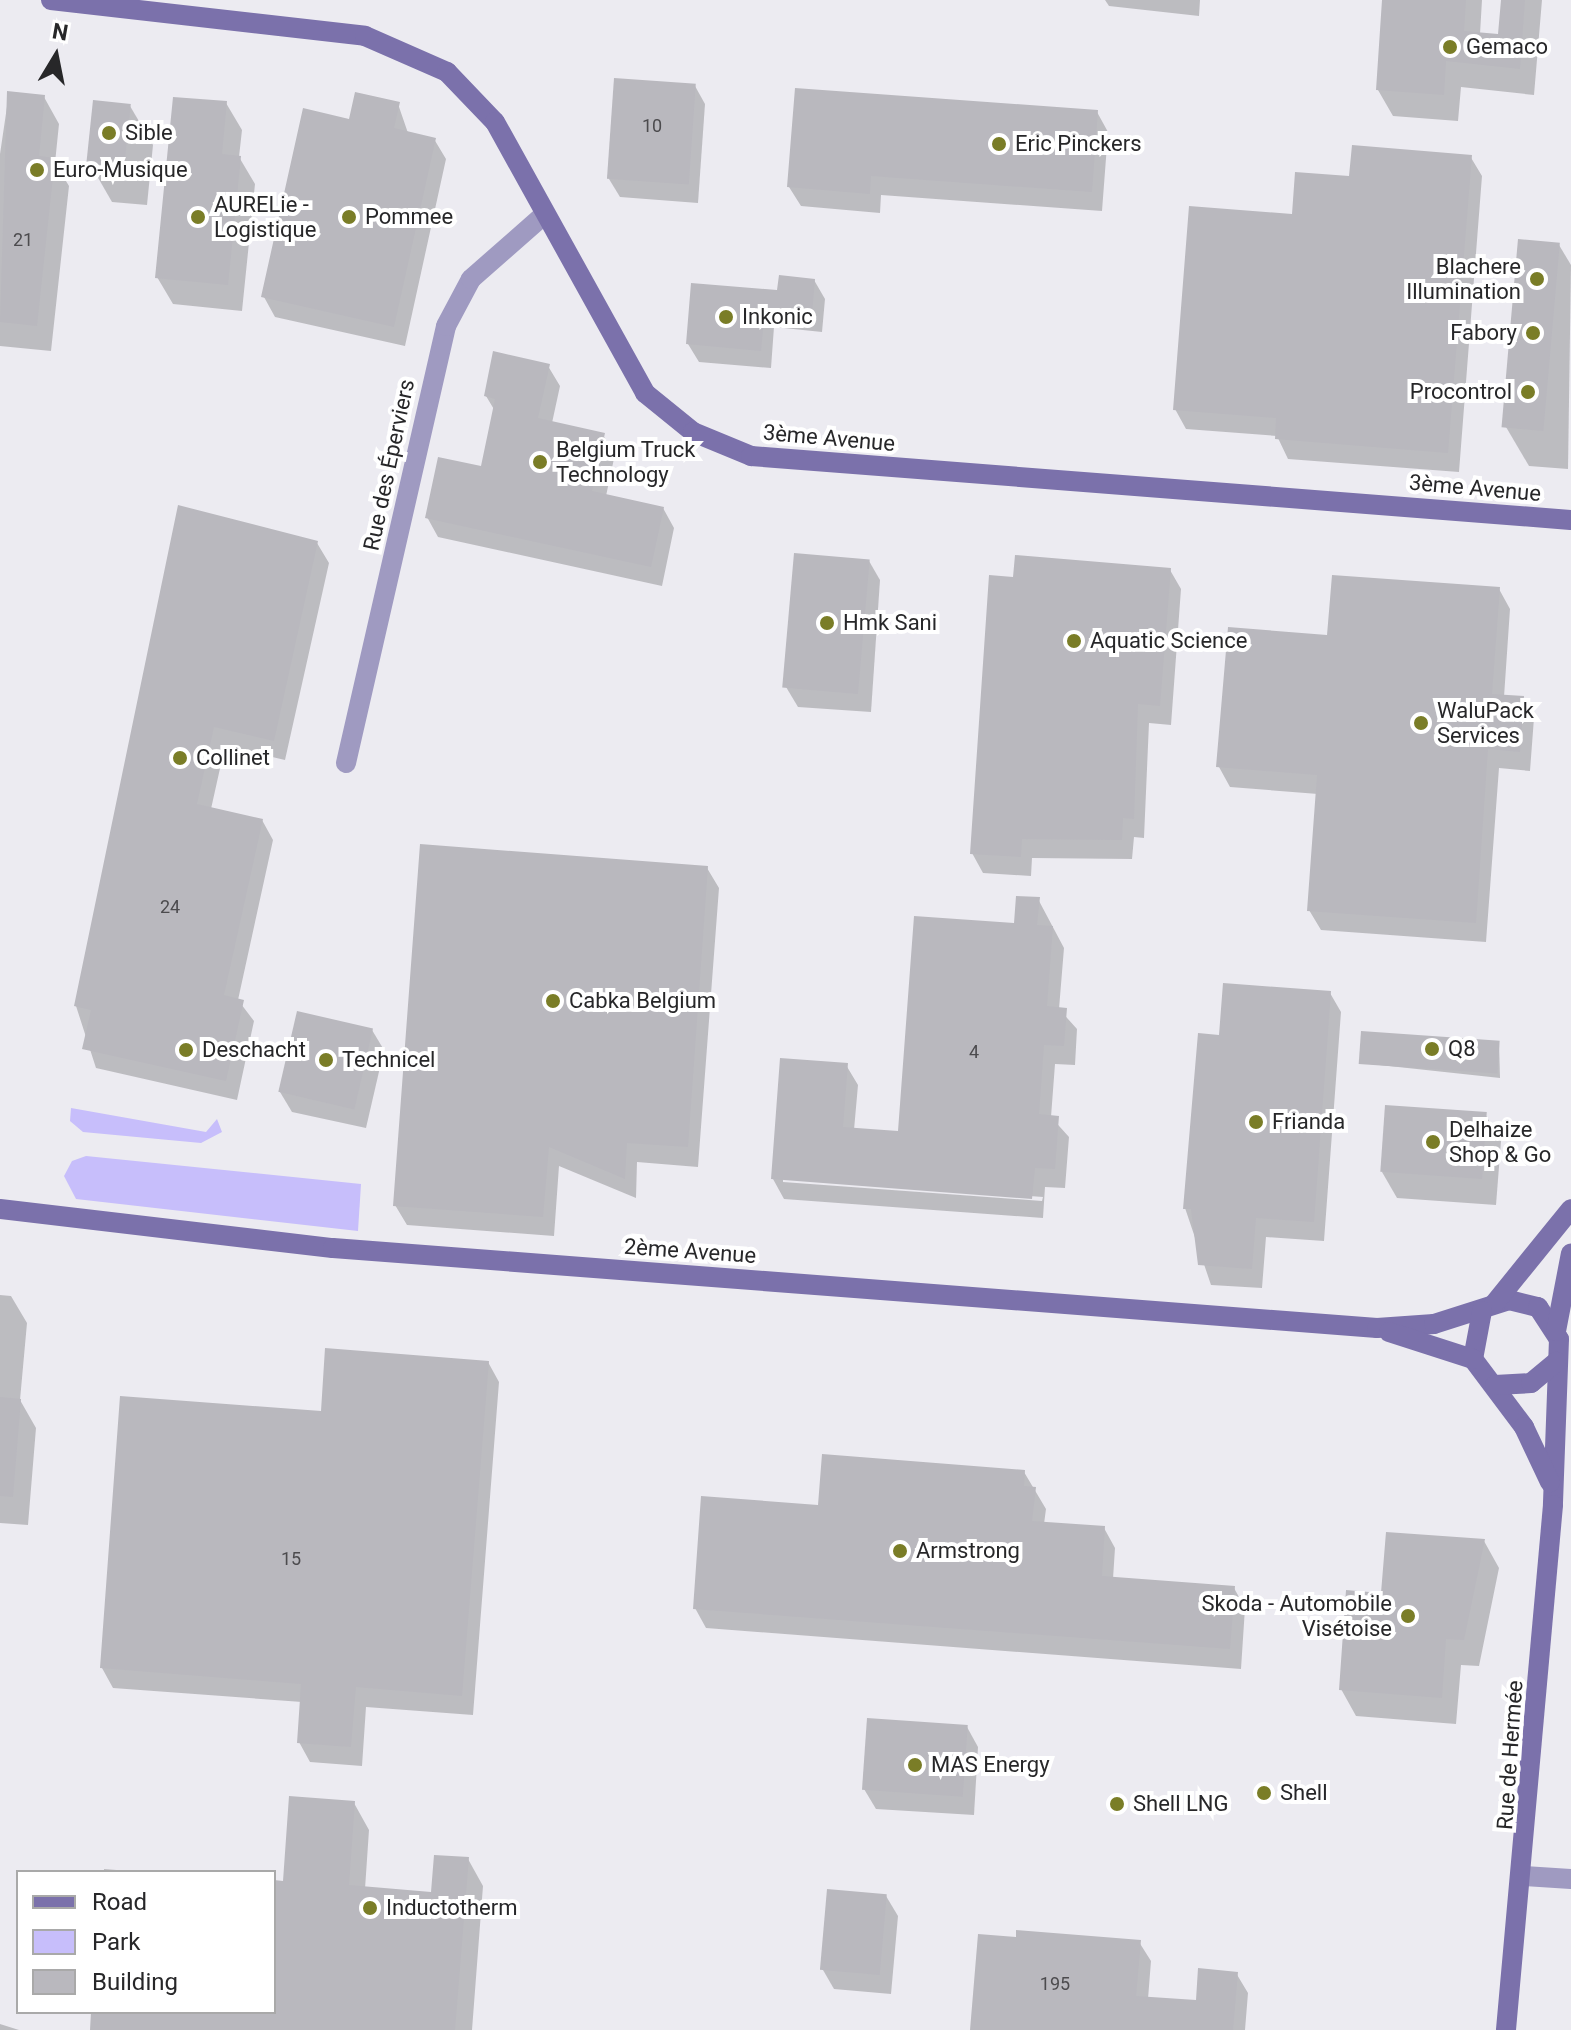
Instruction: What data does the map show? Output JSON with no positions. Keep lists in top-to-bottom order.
{
  "streets": {
    "street": [
      "3ème Avenue",
      "Rue des Éperviers",
      "2ème Avenue",
      "Rue de Hermée"
    ]
  },
  "crossings": [
    ["3ème Avenue", "Rue des Éperviers"],
    ["2ème Avenue", "Rue de Hermée"]
  ],
  "places": [
    "Gemaco",
    "Sible",
    "Eric Pinckers",
    "Euro-Musique",
    "AURELie - Logistique",
    "Pommee",
    "Blachere Illumination",
    "Inkonic",
    "Fabory",
    "Procontrol",
    "Belgium Truck Technology",
    "Hmk Sani",
    "Aquatic Science",
    "WaluPack Services",
    "Collinet",
    "Cabka Belgium",
    "Q8",
    "Deschacht",
    "Technicel",
    "Frianda",
    "Delhaize Shop & Go",
    "Armstrong",
    "Skoda - Automobile Visétoise",
    "MAS Energy",
    "Shell",
    "Shell LNG",
    "Inductotherm"
  ],
  "house_numbers": [
    "10",
    "21",
    "24",
    "4",
    "15",
    "195"
  ],
  "legend": ["Road", "Park", "Building"],
  "north": "top"
}
